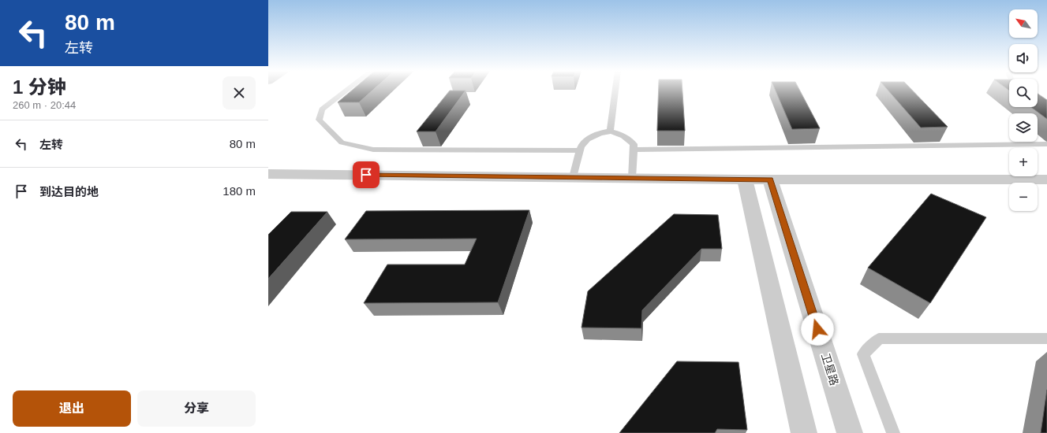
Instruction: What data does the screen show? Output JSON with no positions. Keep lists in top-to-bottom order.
{
  "streets": {
    "street": ["卫星路"]
  },
  "north": "top left",
  "page": {
    "turn": ["80 m", "左转"],
    "map_buttons": ["+", "−"],
    "heading": ["1 分钟", "260 m · 20:44"],
    "list": [
      {
        "name": "左转",
        "value": "80 m"
      },
      {
        "name": "到达目的地",
        "value": "180 m"
      }
    ],
    "buttons": ["退出", "分享"]
  }
}
